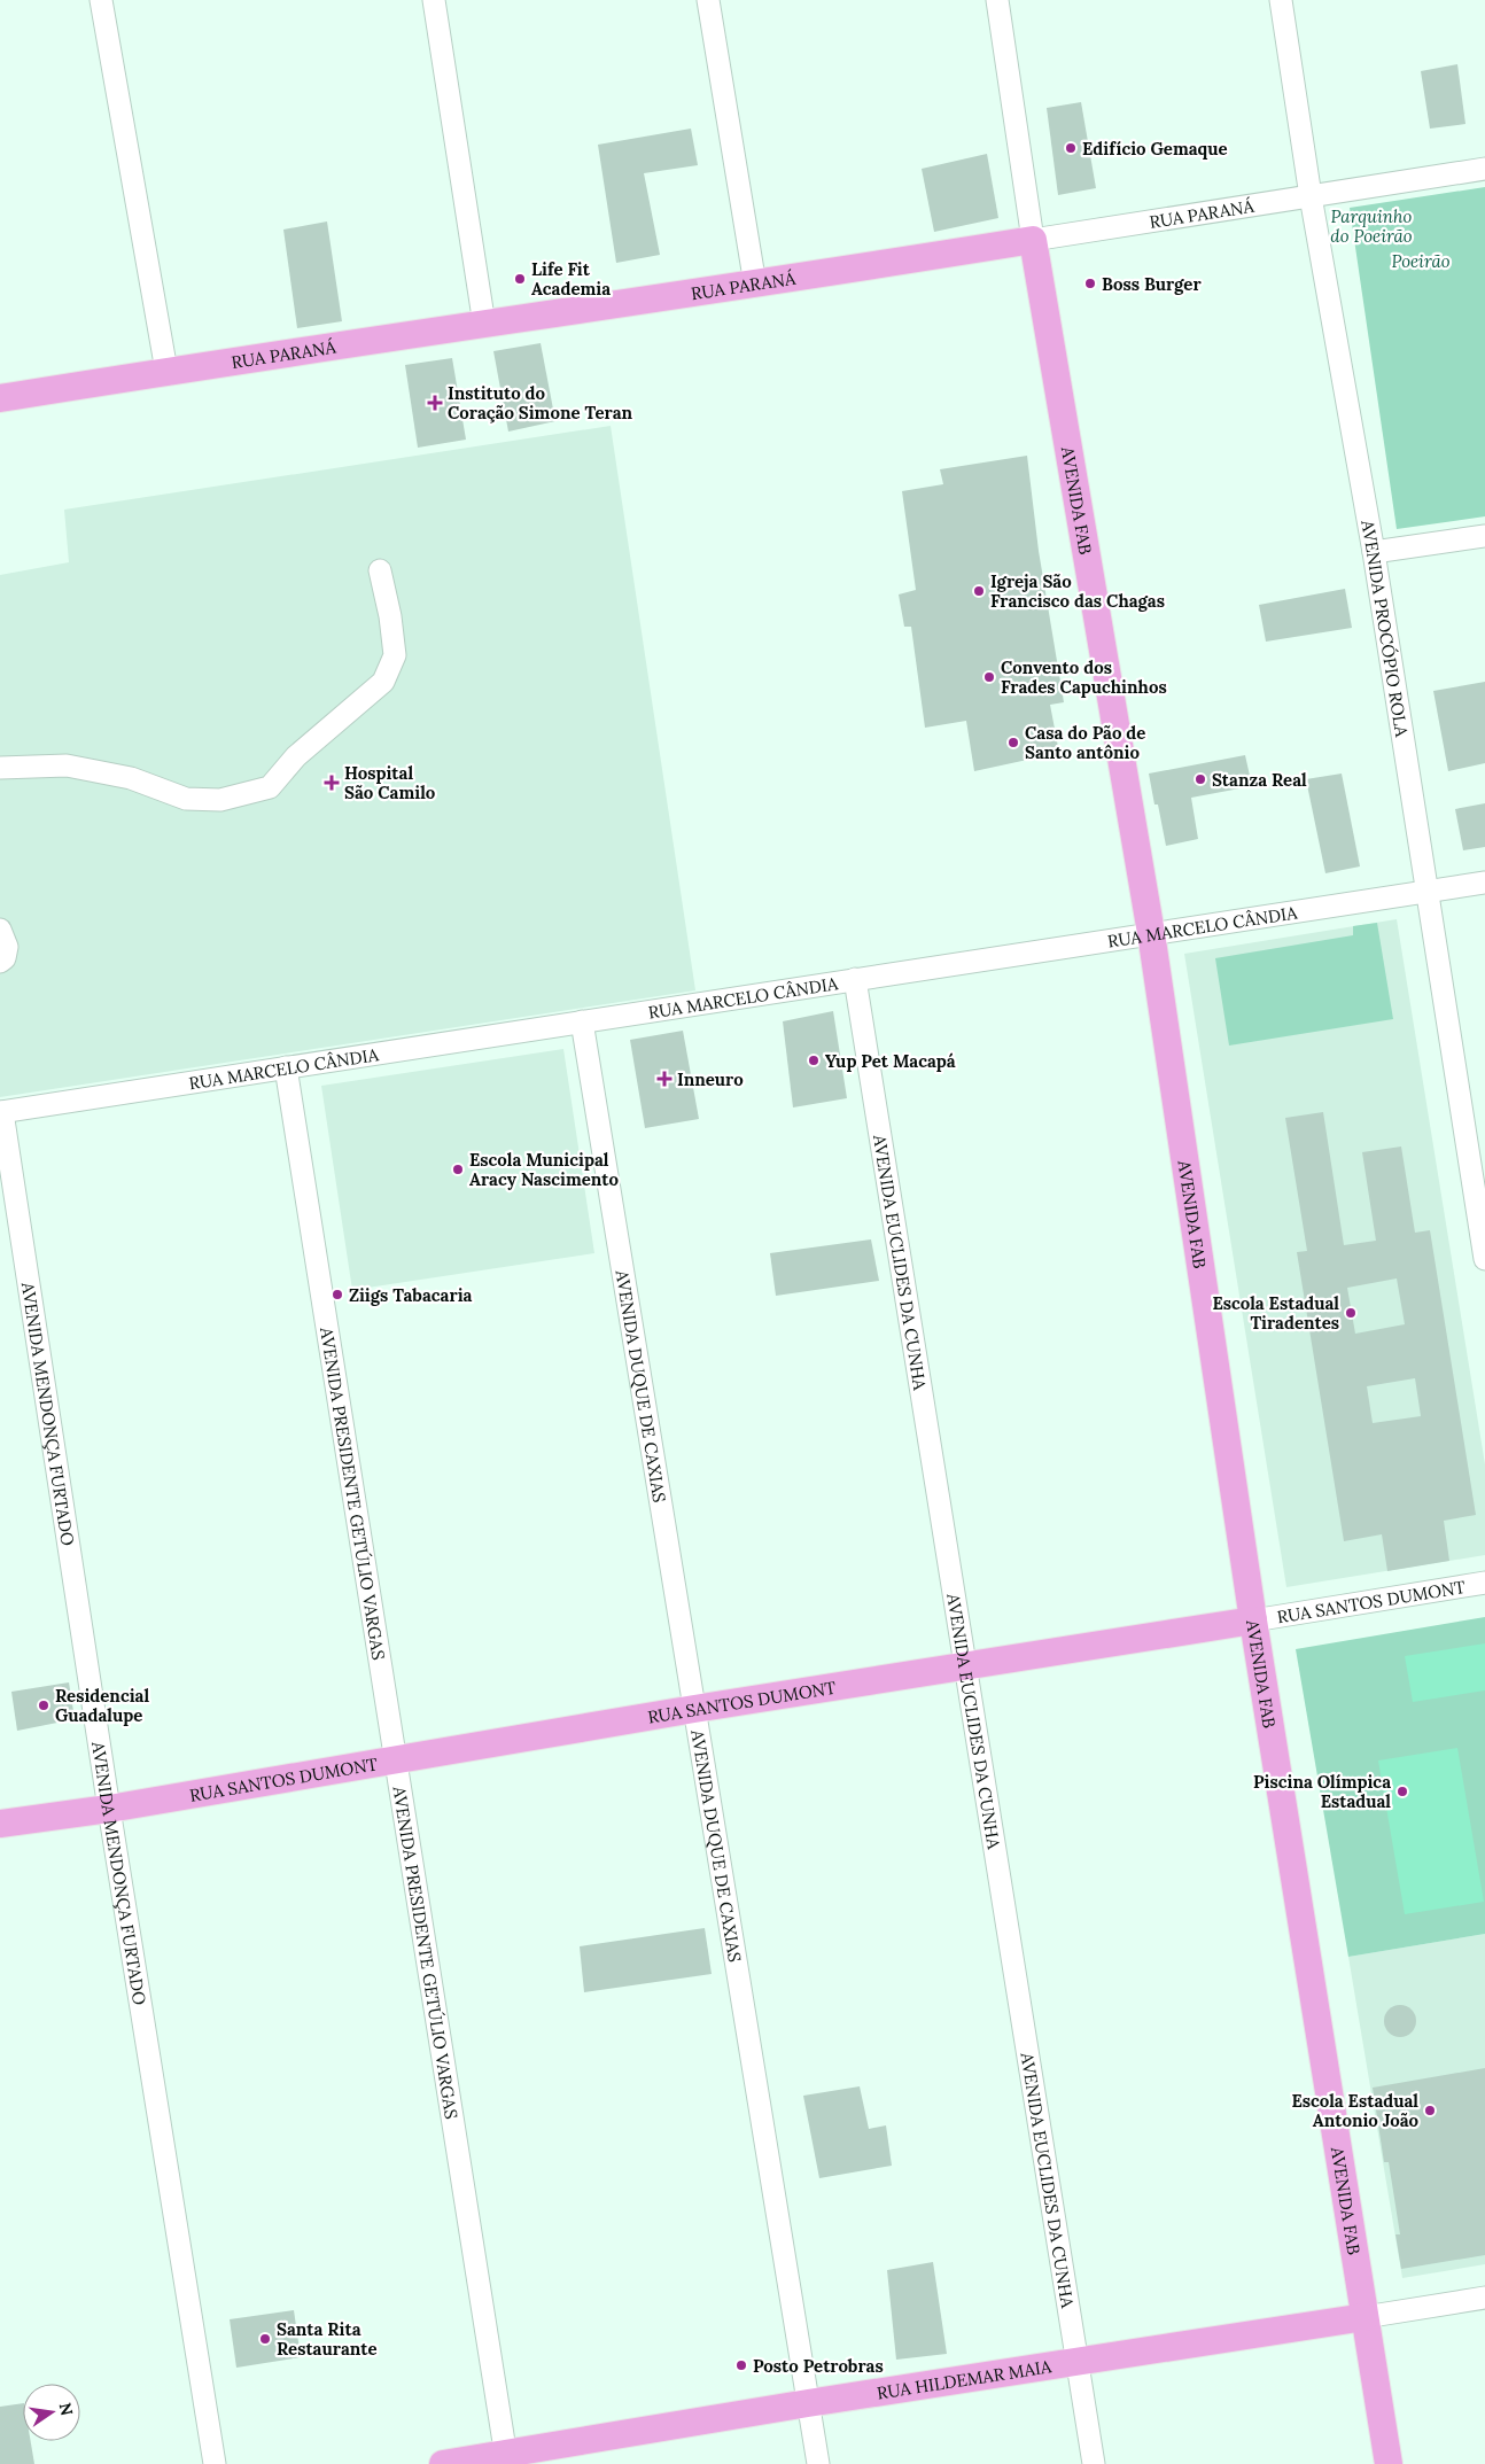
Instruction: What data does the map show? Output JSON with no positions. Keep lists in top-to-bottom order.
{
  "streets": {
    "main road": [
      "RUA PARANÁ",
      "AVENIDA FAB",
      "RUA SANTOS DUMONT",
      "RUA HILDEMAR MAIA"
    ],
    "street": [
      "AVENIDA PROCÓPIO ROLA",
      "RUA MARCELO CÂNDIA",
      "AVENIDA EUCLIDES DA CUNHA",
      "AVENIDA DUQUE DE CAXIAS",
      "AVENIDA MENDONÇA FURTADO",
      "AVENIDA PRESIDENTE GETÚLIO VARGAS"
    ]
  },
  "crossings": [
    ["RUA PARANÁ", "AVENIDA FAB"],
    ["RUA PARANÁ", "AVENIDA PROCÓPIO ROLA"],
    ["AVENIDA FAB", "RUA MARCELO CÂNDIA"],
    ["AVENIDA FAB", "RUA SANTOS DUMONT"],
    ["AVENIDA FAB", "RUA HILDEMAR MAIA"],
    ["AVENIDA PROCÓPIO ROLA", "RUA MARCELO CÂNDIA"],
    ["RUA MARCELO CÂNDIA", "AVENIDA EUCLIDES DA CUNHA"],
    ["RUA MARCELO CÂNDIA", "AVENIDA DUQUE DE CAXIAS"],
    ["RUA MARCELO CÂNDIA", "AVENIDA MENDONÇA FURTADO"],
    ["RUA MARCELO CÂNDIA", "AVENIDA PRESIDENTE GETÚLIO VARGAS"],
    ["AVENIDA EUCLIDES DA CUNHA", "RUA SANTOS DUMONT"],
    ["AVENIDA EUCLIDES DA CUNHA", "RUA HILDEMAR MAIA"],
    ["AVENIDA DUQUE DE CAXIAS", "RUA SANTOS DUMONT"],
    ["AVENIDA DUQUE DE CAXIAS", "RUA HILDEMAR MAIA"],
    ["AVENIDA MENDONÇA FURTADO", "RUA SANTOS DUMONT"],
    ["AVENIDA PRESIDENTE GETÚLIO VARGAS", "RUA SANTOS DUMONT"],
    ["AVENIDA PRESIDENTE GETÚLIO VARGAS", "RUA HILDEMAR MAIA"]
  ],
  "parks": ["Parquinho do Poeirão", "Poeirão"],
  "places": {
    "other": [
      "Edifício Gemaque",
      "Life Fit Academia",
      "Boss Burger",
      "Igreja São Francisco das Chagas",
      "Convento dos Frades Capuchinhos",
      "Casa do Pão de Santo antônio",
      "Stanza Real",
      "Yup Pet Macapá",
      "Escola Municipal Aracy Nascimento",
      "Ziigs Tabacaria",
      "Escola Estadual Tiradentes",
      "Residencial Guadalupe",
      "Piscina Olímpica Estadual",
      "Escola Estadual Antonio João",
      "Santa Rita Restaurante",
      "Posto Petrobras"
    ],
    "health": ["Instituto do Coração Simone Teran", "Hospital São Camilo", "Inneuro"]
  },
  "north": "right"
}
